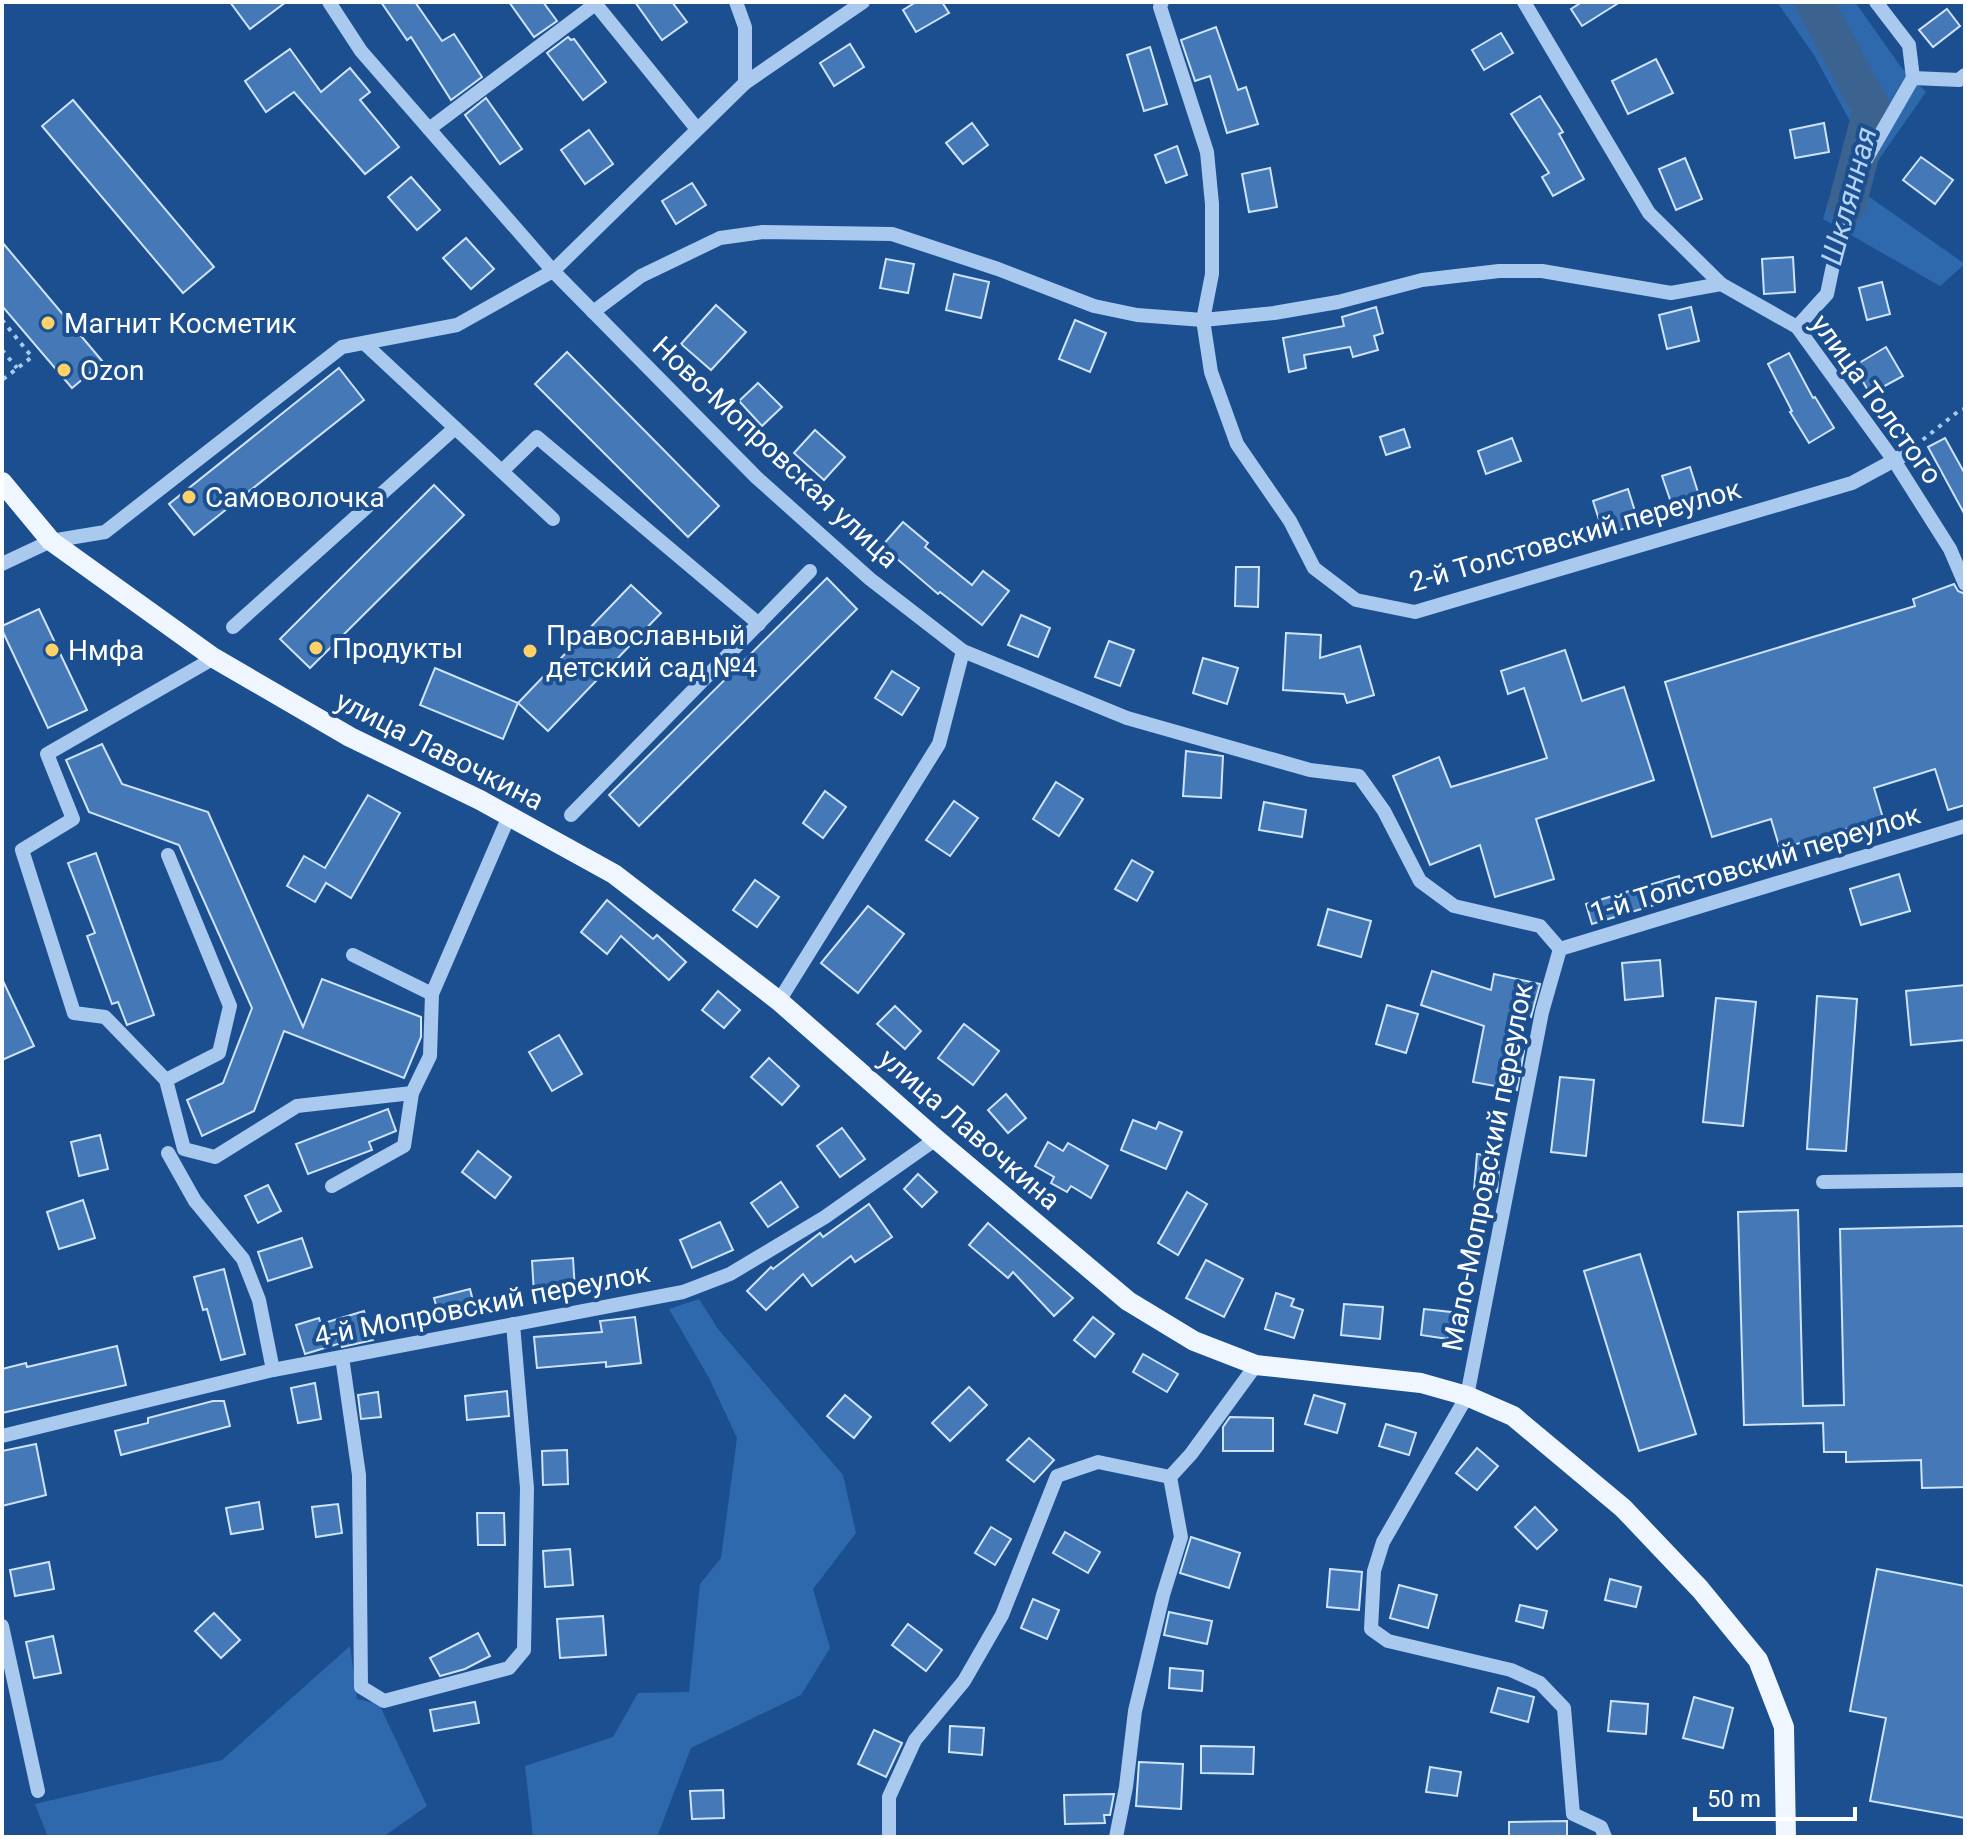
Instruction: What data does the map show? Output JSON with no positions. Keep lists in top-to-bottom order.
{
  "streets": {
    "main road": ["улица Лавочкина"],
    "street": [
      "улица Толстого",
      "Ново-Мопровская улица",
      "2-й Толстовский переулок",
      "1-й Толстовский переулок",
      "Мало-Мопровский переулок",
      "4-й Мопровский переулок"
    ]
  },
  "crossings": [
    ["улица Толстого", "2-й Толстовский переулок"],
    ["Ново-Мопровская улица", "1-й Толстовский переулок"],
    ["Ново-Мопровская улица", "Мало-Мопровский переулок"],
    ["улица Лавочкина", "Мало-Мопровский переулок"],
    ["улица Лавочкина", "4-й Мопровский переулок"],
    ["1-й Толстовский переулок", "Мало-Мопровский переулок"]
  ],
  "water": ["Шклянная"],
  "places": [
    "Магнит Косметик",
    "Ozon",
    "Самоволочка",
    "Продукты",
    "Нмфа",
    "Православный детский сад №4"
  ],
  "scale_bar": "50 m"
}
